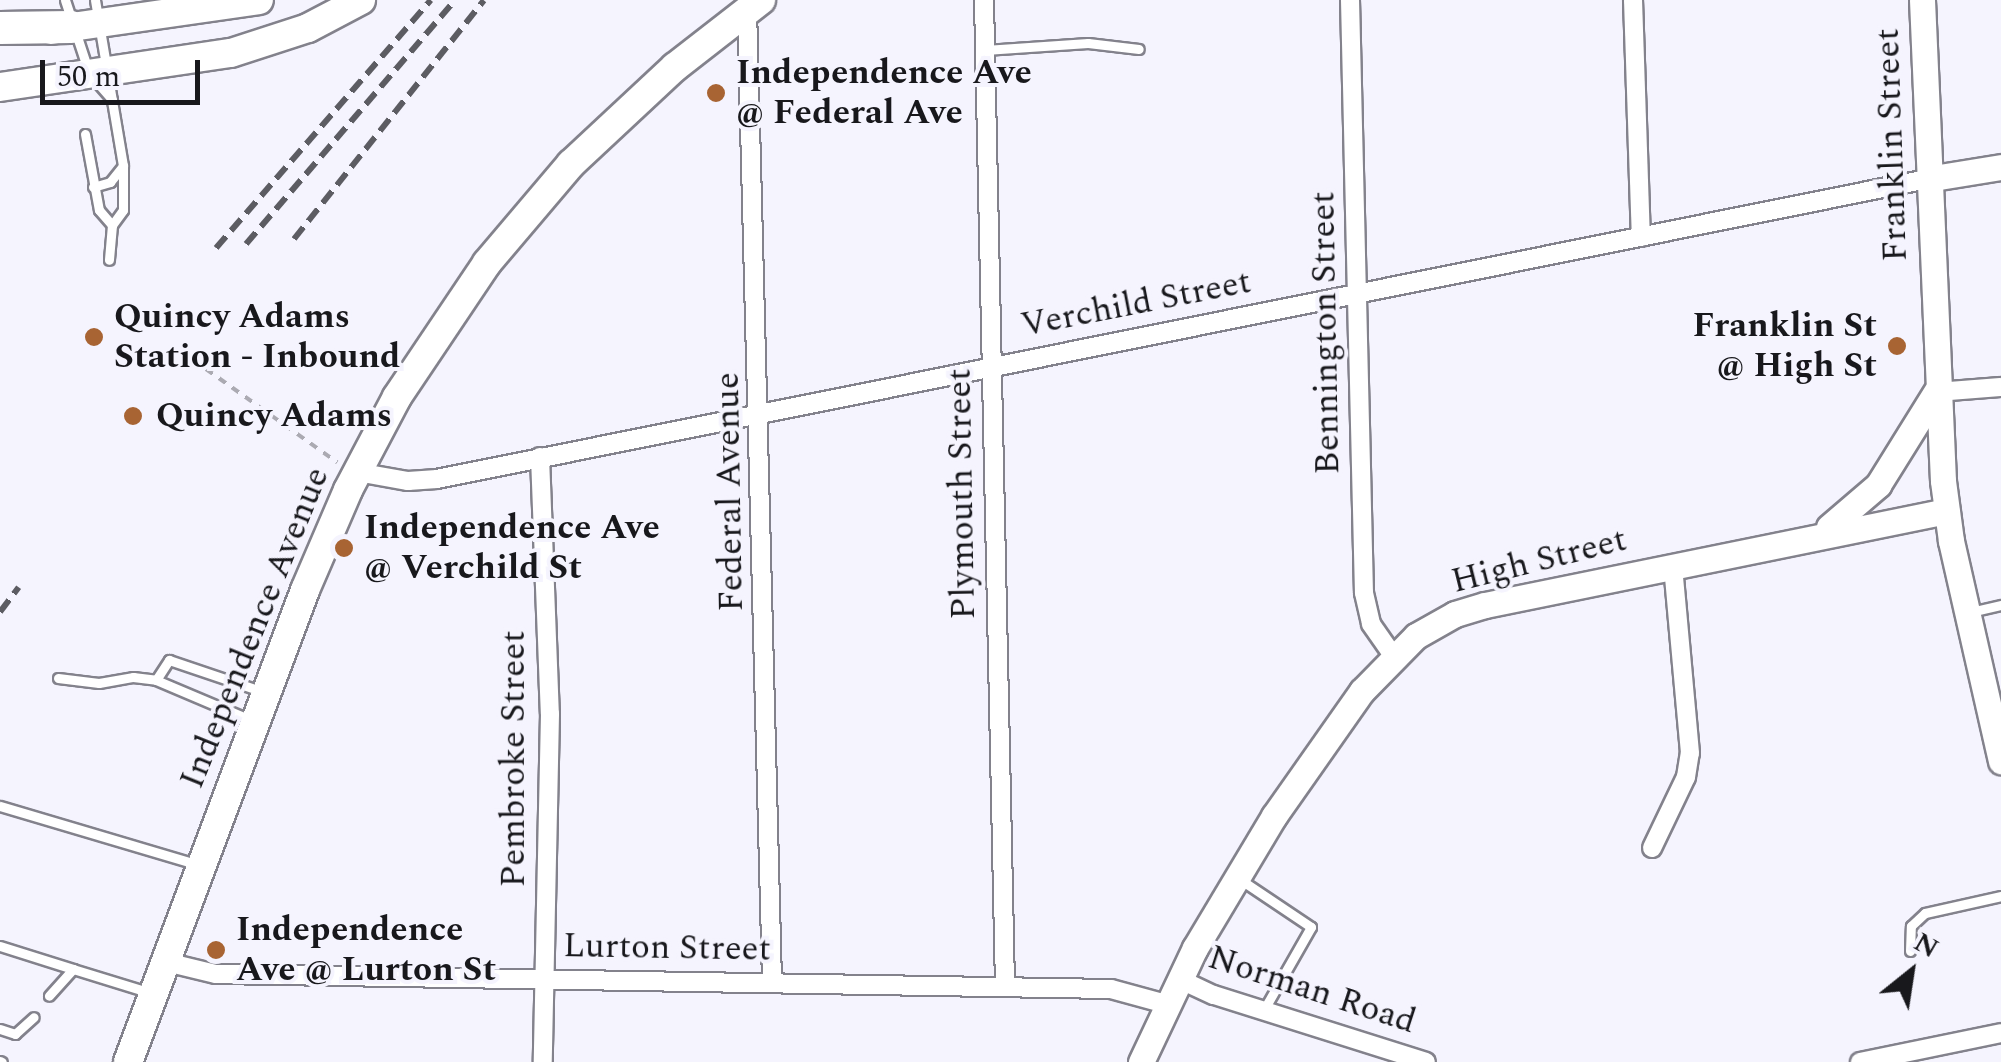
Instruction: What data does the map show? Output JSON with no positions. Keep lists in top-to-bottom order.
{
  "streets": {
    "main road": ["Independence Avenue"],
    "street": [
      "Franklin Street",
      "Verchild Street",
      "Bennington Street",
      "Federal Avenue",
      "Plymouth Street",
      "High Street",
      "Pembroke Street",
      "Lurton Street",
      "Norman Road"
    ]
  },
  "crossings": [
    ["Franklin Street", "Verchild Street"],
    ["Franklin Street", "High Street"],
    ["Verchild Street", "Bennington Street"],
    ["Verchild Street", "Federal Avenue"],
    ["Verchild Street", "Plymouth Street"],
    ["Verchild Street", "Independence Avenue"],
    ["Verchild Street", "Pembroke Street"],
    ["Bennington Street", "High Street"],
    ["Federal Avenue", "Independence Avenue"],
    ["Federal Avenue", "Lurton Street"],
    ["Plymouth Street", "Lurton Street"],
    ["High Street", "Lurton Street"],
    ["High Street", "Norman Road"],
    ["Independence Avenue", "Lurton Street"],
    ["Pembroke Street", "Lurton Street"]
  ],
  "places": [
    "Independence Ave @ Federal Ave",
    "Quincy Adams Station - Inbound",
    "Franklin St @ High St",
    "Quincy Adams",
    "Independence Ave @ Verchild St",
    "Independence Ave @ Lurton St"
  ],
  "scale_bar": "50 m",
  "north": "top right"
}
